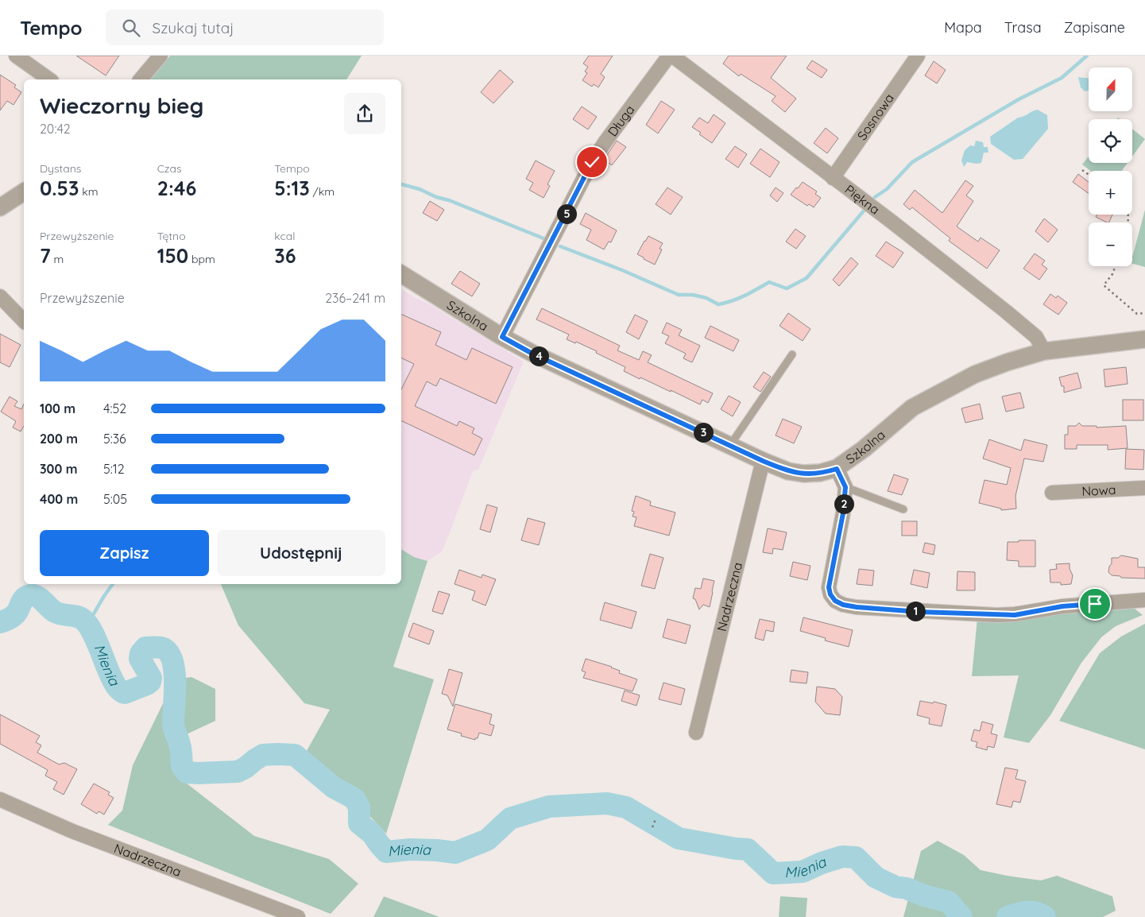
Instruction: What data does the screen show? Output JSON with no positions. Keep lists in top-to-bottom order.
{
  "streets": {
    "street": [
      "Sosnowa",
      "Długa",
      "Piękna",
      "Szkolna",
      "Nowa",
      "Nadrzeczna"
    ]
  },
  "crossings": [
    ["Sosnowa", "Piękna"],
    ["Długa", "Szkolna"],
    ["Piękna", "Szkolna"],
    ["Szkolna", "Nadrzeczna"]
  ],
  "water": ["Mienia"],
  "north": "top",
  "page": {
    "header": "Tempo",
    "search": "Szukaj tutaj",
    "nav": ["Mapa", "Trasa", "Zapisane"],
    "map_buttons": ["+", "−"],
    "heading": ["Wieczorny bieg", "20:42"],
    "stats": [
      ["Dystans", "0.53 km"],
      ["Czas", "2:46"],
      ["Tempo", "5:13 /km"],
      ["Przewyższenie", "7 m"],
      ["Tętno", "150 bpm"],
      ["kcal", "36"]
    ],
    "pins": [
      "5",
      "4",
      "3",
      "2",
      "1"
    ],
    "chart": ["Przewyższenie", "236–241 m"],
    "list": [
      {
        "name": "100 m",
        "note": "4:52"
      },
      {
        "name": "200 m",
        "note": "5:36"
      },
      {
        "name": "300 m",
        "note": "5:12"
      },
      {
        "name": "400 m",
        "note": "5:05"
      }
    ],
    "buttons": ["Zapisz", "Udostępnij"]
  }
}
